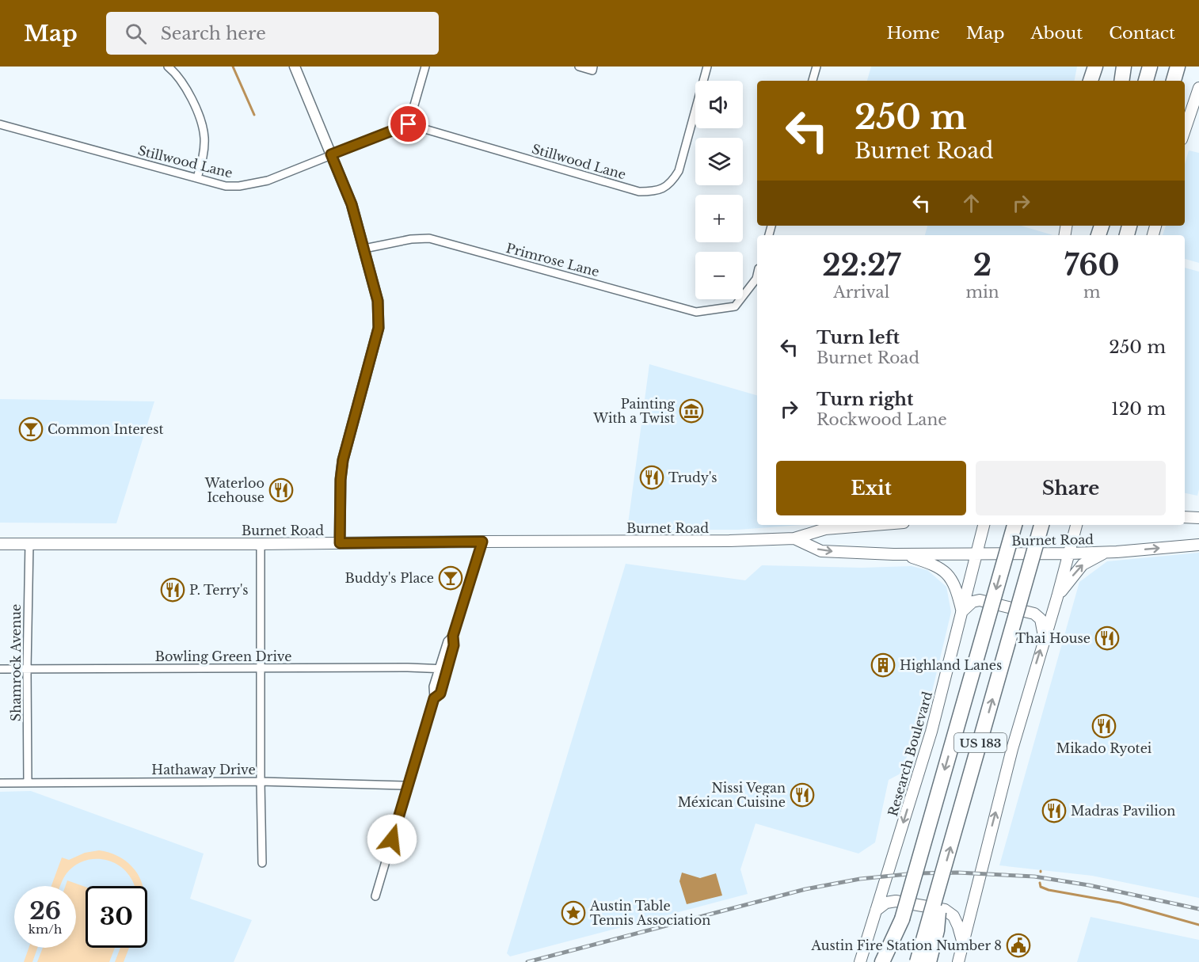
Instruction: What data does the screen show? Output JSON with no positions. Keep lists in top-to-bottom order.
{
  "streets": {
    "highway": ["US 183"],
    "main road": ["Burnet Road", "Research Boulevard"],
    "street": [
      "Stillwood Lane",
      "Primrose Lane",
      "Bowling Green Drive",
      "Shamrock Avenue",
      "Hathaway Drive"
    ]
  },
  "crossings": [
    ["Burnet Road", "Shamrock Avenue"],
    ["Burnet Road", "Research Boulevard"],
    ["Bowling Green Drive", "Shamrock Avenue"],
    ["Shamrock Avenue", "Hathaway Drive"]
  ],
  "places": {
    "museum": ["Painting With a Twist"],
    "bar": ["Common Interest", "Buddy's Place"],
    "restaurant": [
      "Trudy's",
      "Waterloo Icehouse",
      "P. Terry's",
      "Thai House",
      "Mikado Ryotei",
      "Nissi Vegan Méxican Cuisine",
      "Madras Pavilion"
    ],
    "building": ["Highland Lanes"],
    "place": ["Austin Table Tennis Association"],
    "public building": ["Austin Fire Station Number 8"]
  },
  "page": {
    "header": "Map",
    "search": "Search here",
    "nav": [
      "Home",
      "Map",
      "About",
      "Contact"
    ],
    "map_buttons": ["+", "−"],
    "turn": ["250 m", "Burnet Road"],
    "eta": [
      "22:27",
      "Arrival",
      "2",
      "min",
      "760",
      "m"
    ],
    "list": [
      {
        "name": "Turn left",
        "note": "Burnet Road",
        "value": "250 m"
      },
      {
        "name": "Turn right",
        "note": "Rockwood Lane",
        "value": "120 m"
      }
    ],
    "buttons": ["Exit", "Share"],
    "speed": "26 km/h",
    "limit": "30"
  }
}
